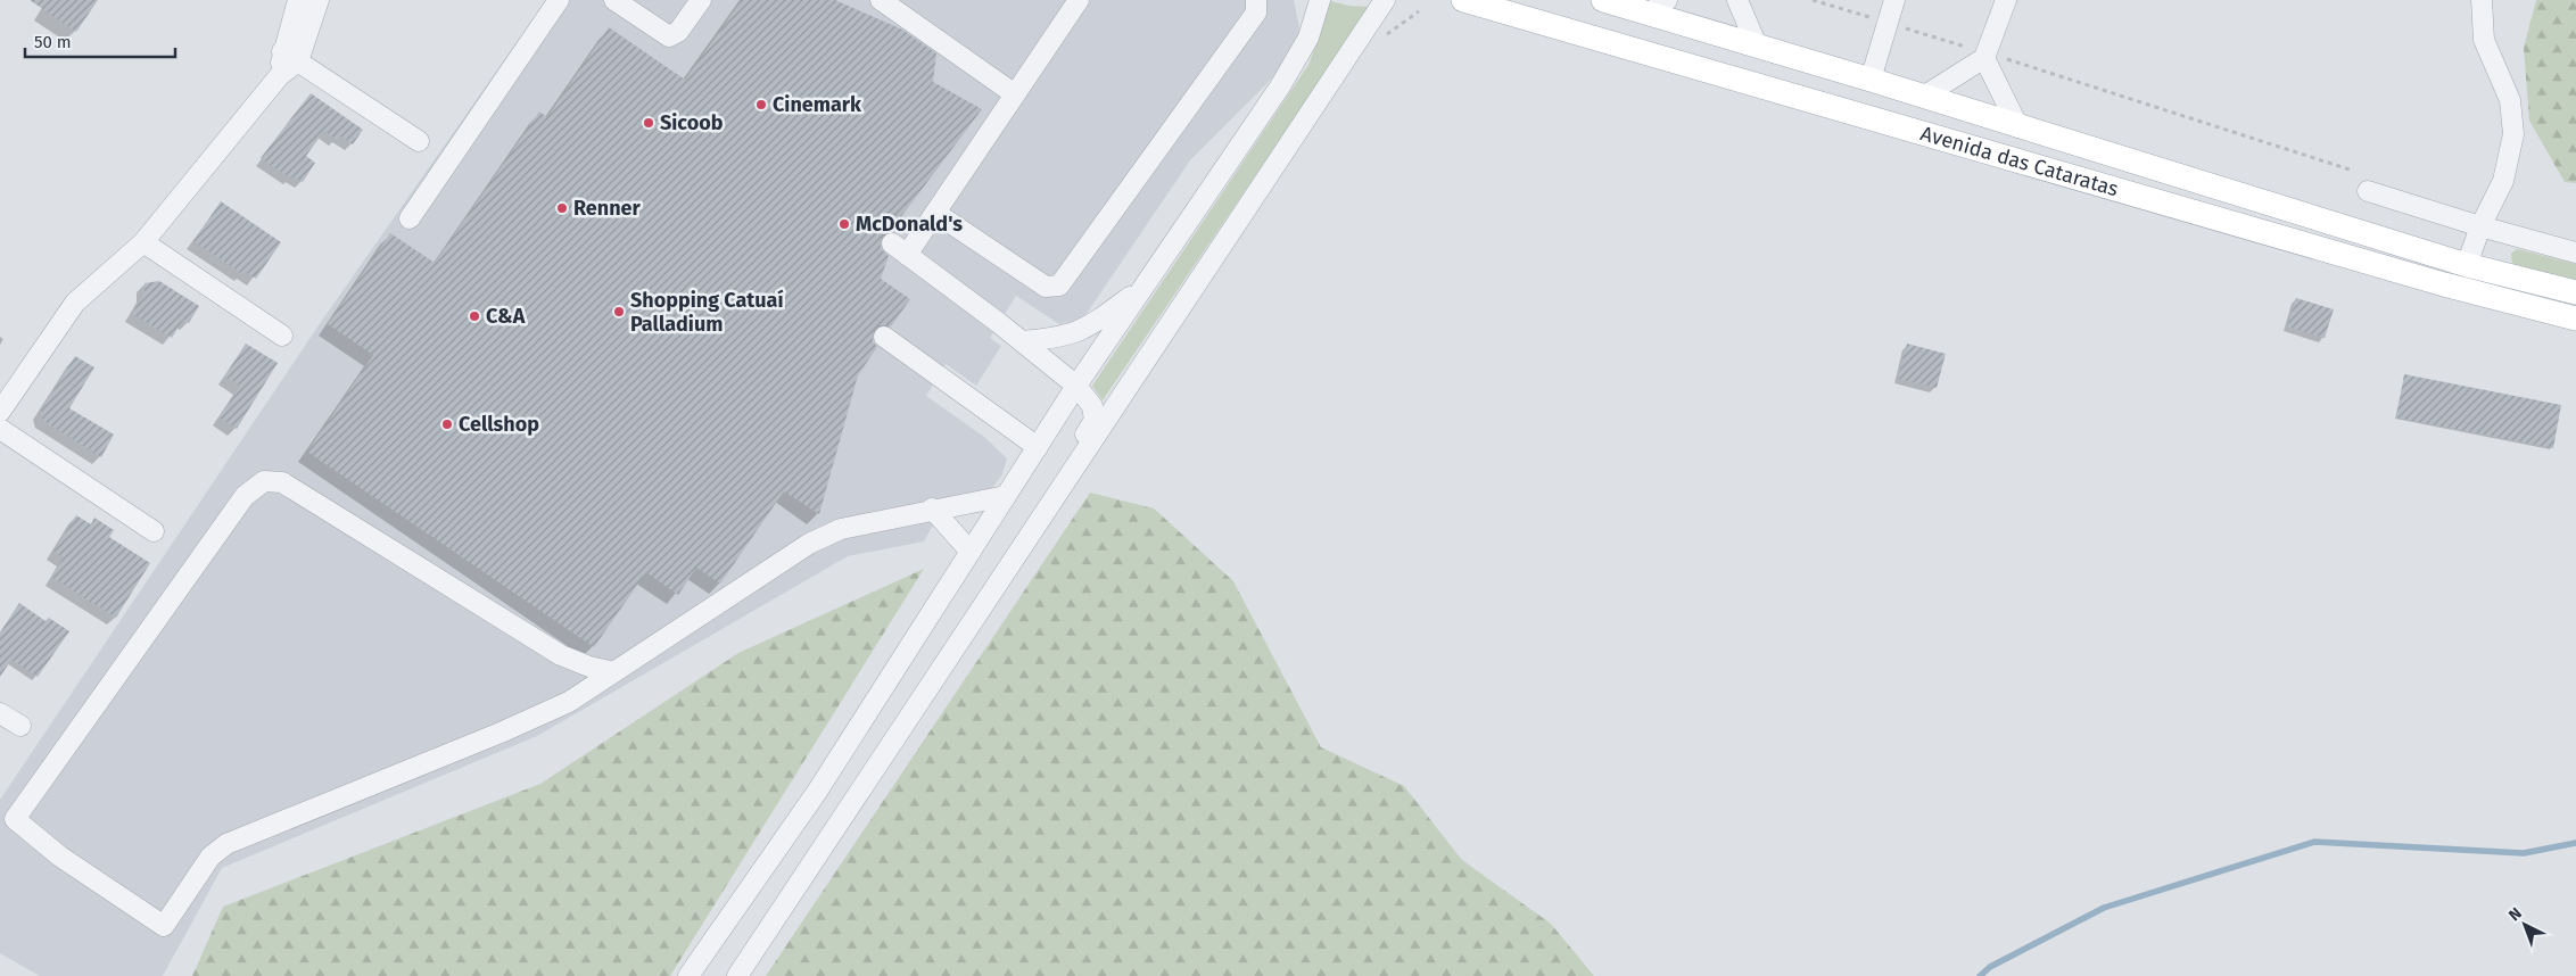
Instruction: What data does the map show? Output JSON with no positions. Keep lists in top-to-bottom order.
{
  "streets": {
    "main road": ["Avenida das Cataratas"]
  },
  "places": [
    "Cinemark",
    "Sicoob",
    "Renner",
    "McDonald's",
    "Shopping Catuaí Palladium",
    "C&A",
    "Cellshop"
  ],
  "scale_bar": "50 m",
  "north": "top left"
}
